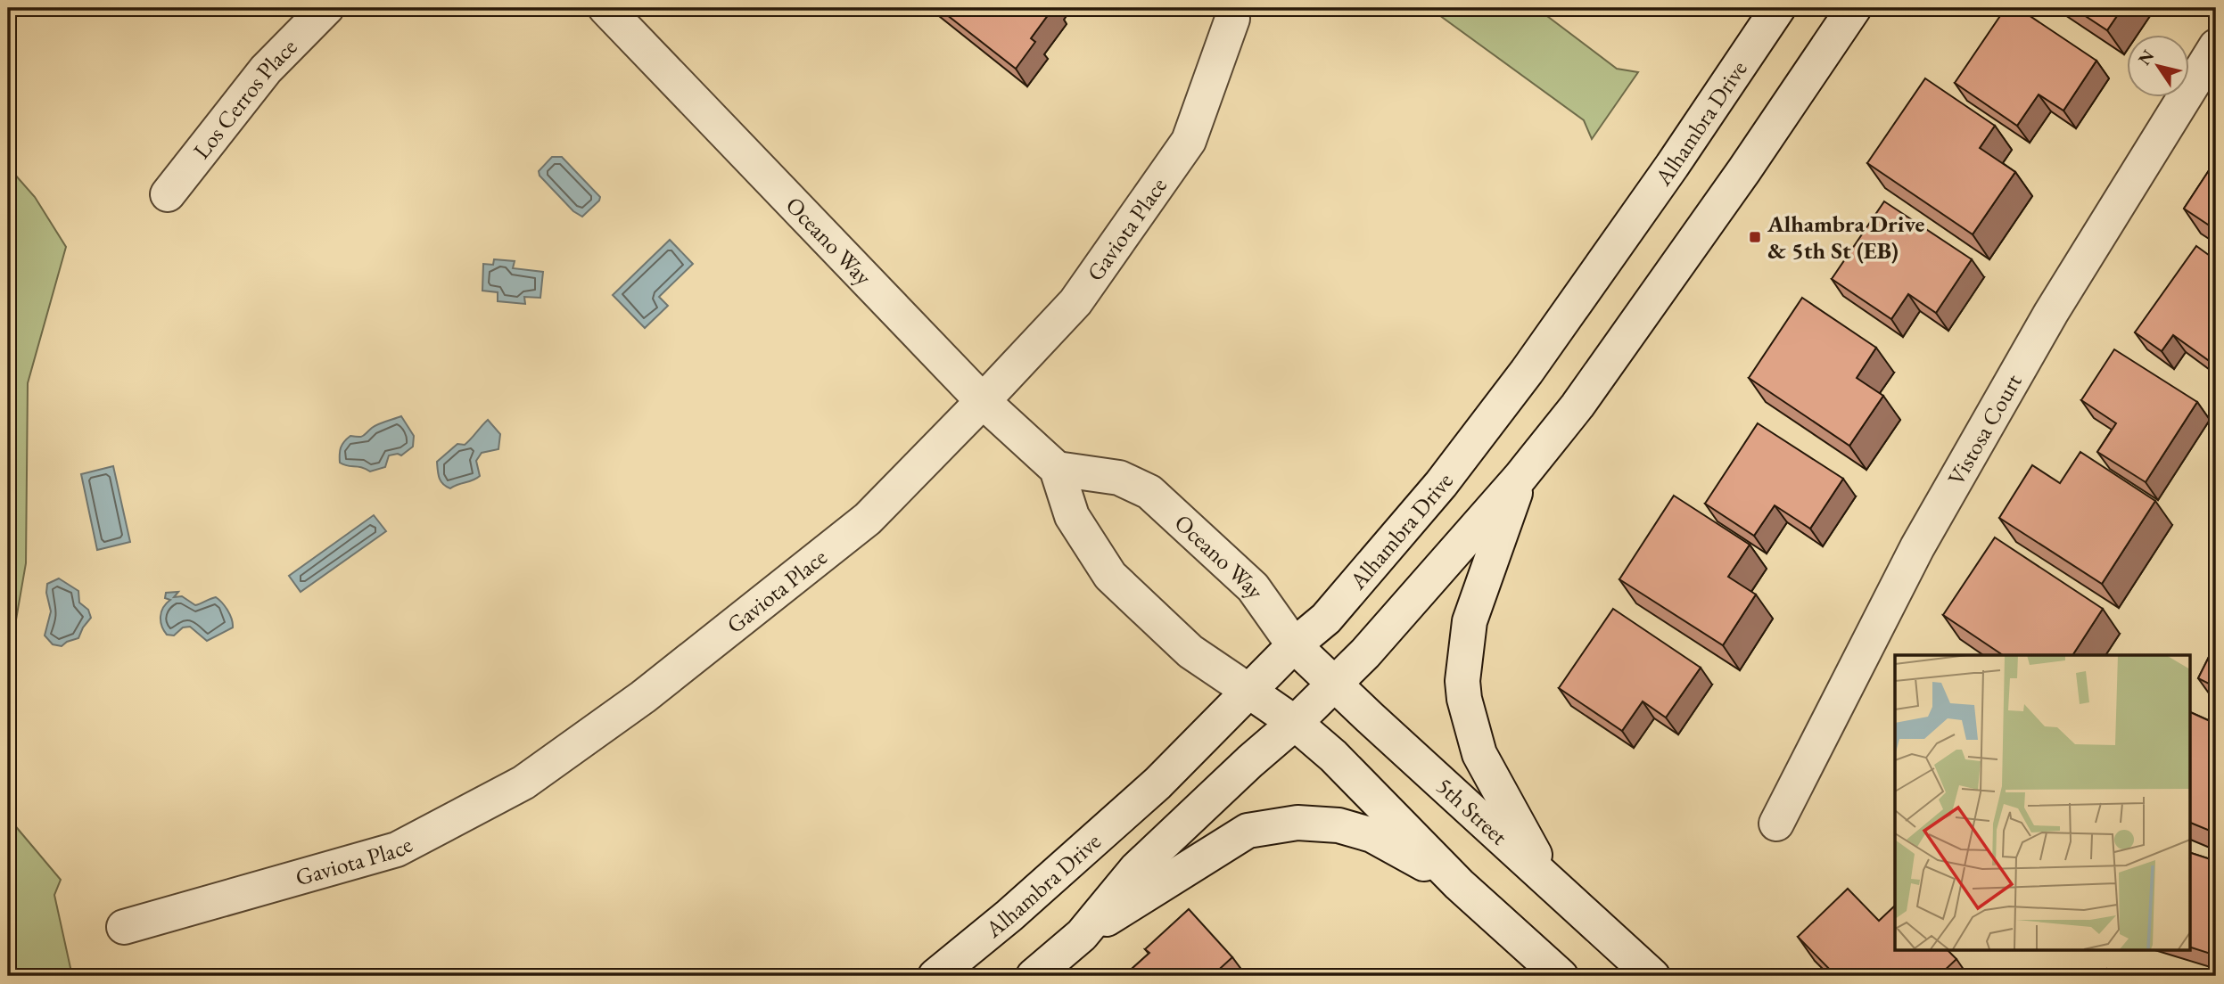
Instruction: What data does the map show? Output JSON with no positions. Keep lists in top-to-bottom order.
{
  "streets": {
    "main road": [
      "Los Cerros Place",
      "Alhambra Drive",
      "Gaviota Place",
      "Oceano Way",
      "Vistosa Court",
      "5th Street"
    ]
  },
  "crossings": [
    ["Alhambra Drive", "Oceano Way"],
    ["Alhambra Drive", "5th Street"],
    ["Gaviota Place", "Oceano Way"],
    ["Oceano Way", "5th Street"]
  ],
  "places": {
    "transit": ["Alhambra Drive & 5th St (EB)"]
  },
  "north": "top left"
}
